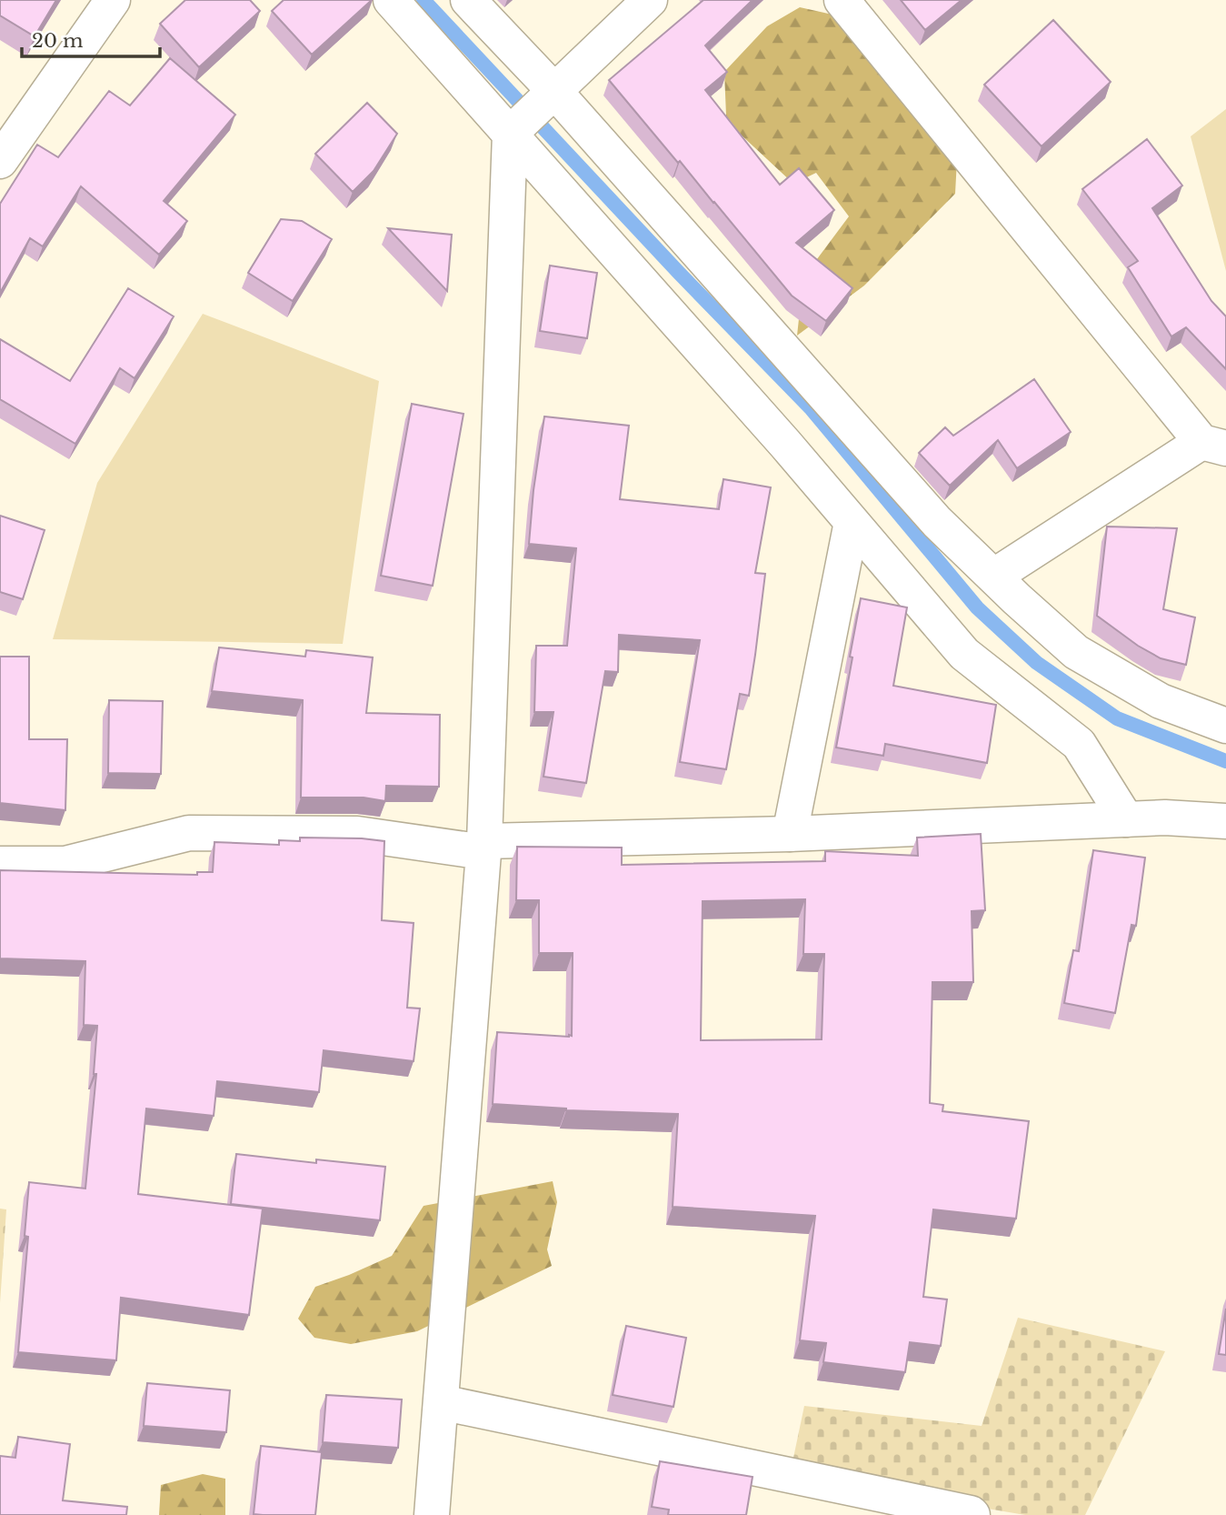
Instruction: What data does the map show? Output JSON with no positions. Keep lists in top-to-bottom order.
{
  "scale_bar": "20 m"
}
